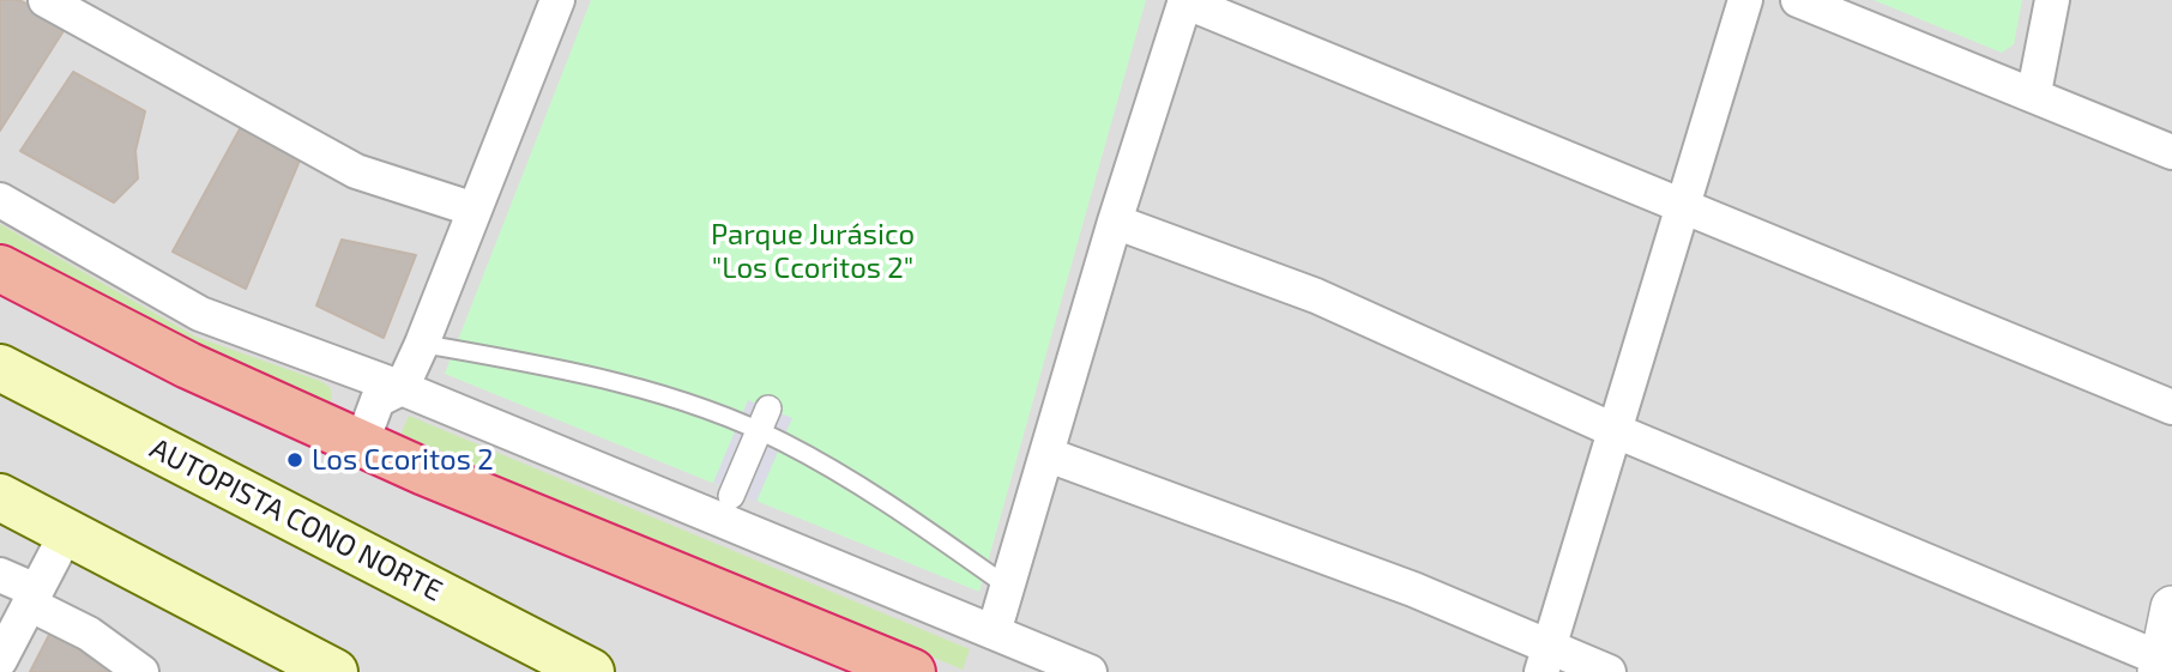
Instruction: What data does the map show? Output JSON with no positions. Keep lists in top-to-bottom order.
{
  "streets": {
    "main road": ["AUTOPISTA CONO NORTE"]
  },
  "parks": ["Parque Jurásico \"Los Ccoritos 2\""],
  "places": ["Los Ccoritos 2"]
}
